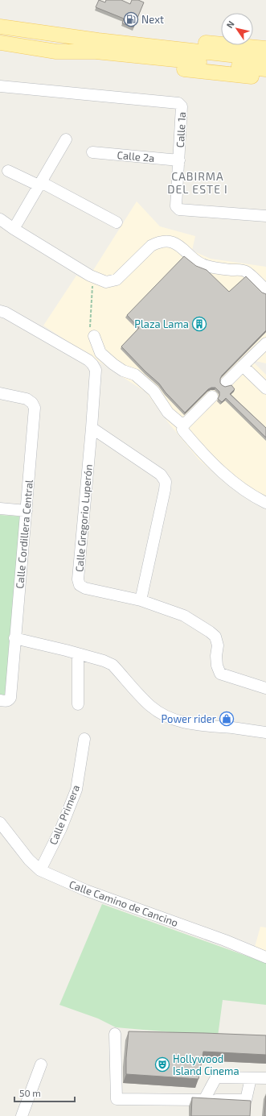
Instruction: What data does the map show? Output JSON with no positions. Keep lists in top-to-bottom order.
{
  "streets": {
    "street": [
      "Calle 1a",
      "Calle 2a",
      "Calle Gregorio Luperón",
      "Calle Cordillera Central",
      "Calle Primera",
      "Calle Camino de Cancino"
    ]
  },
  "crossings": [
    ["Calle 1a", "Calle 2a"],
    ["Calle Primera", "Calle Camino de Cancino"]
  ],
  "districts": ["CABIRMA DEL ESTE I"],
  "places": {
    "fuel station": ["Next"],
    "building": ["Plaza Lama"],
    "shop": ["Power rider"],
    "theatre": ["Hollywood Island Cinema"]
  },
  "scale_bar": "50 m",
  "north": "top left"
}
